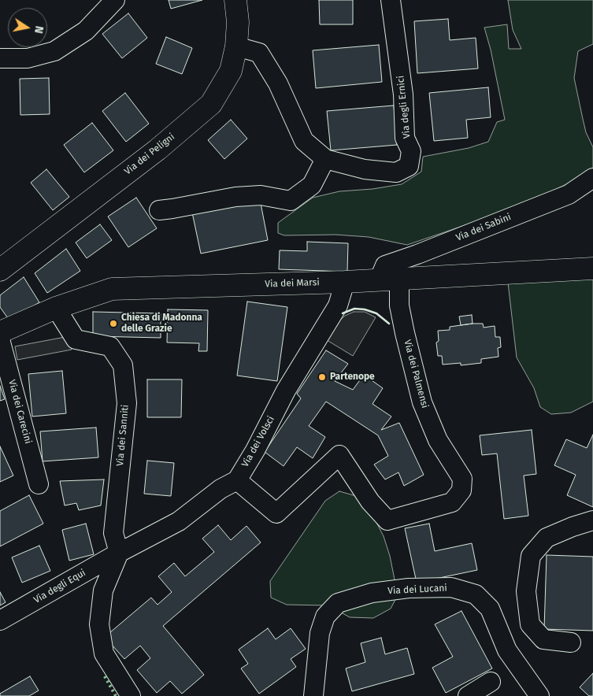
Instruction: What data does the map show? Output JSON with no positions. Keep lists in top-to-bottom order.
{
  "streets": {
    "main road": ["Via dei Peligni", "Via dei Marsi"],
    "street": [
      "Via degli Ernici",
      "Via dei Sabini",
      "Via dei Palmensi",
      "Via dei Carecini",
      "Via dei Sanniti",
      "Via dei Volsci",
      "Via degli Equi",
      "Via dei Lucani"
    ]
  },
  "crossings": [
    ["Via degli Ernici", "Via dei Peligni"],
    ["Via dei Sabini", "Via dei Marsi"],
    ["Via dei Sabini", "Via dei Palmensi"],
    ["Via dei Marsi", "Via dei Palmensi"],
    ["Via dei Marsi", "Via dei Sanniti"],
    ["Via dei Marsi", "Via dei Volsci"],
    ["Via dei Palmensi", "Via dei Volsci"],
    ["Via dei Sanniti", "Via degli Equi"]
  ],
  "places": ["Chiesa di Madonna delle Grazie", "Partenope"],
  "north": "right"
}
